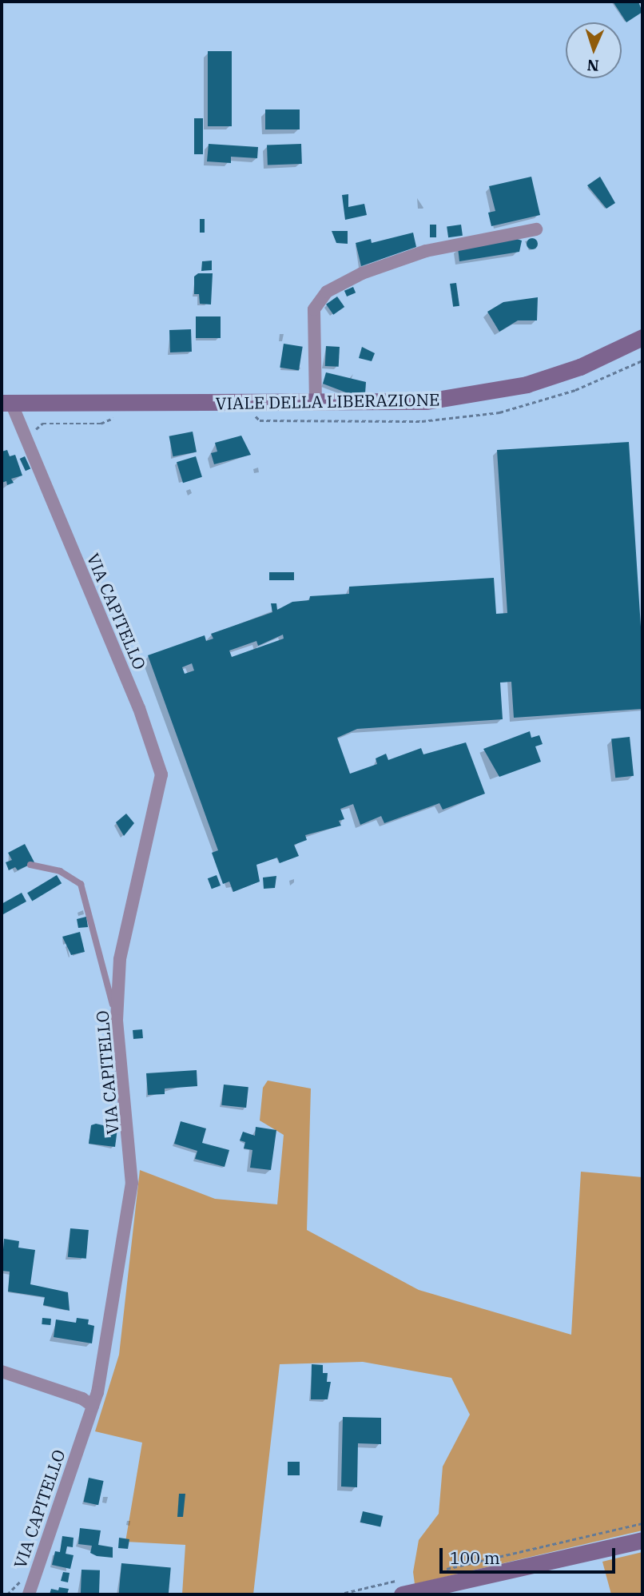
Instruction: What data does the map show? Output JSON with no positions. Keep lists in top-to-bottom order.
{
  "streets": {
    "street": ["VIALE DELLA LIBERAZIONE", "VIA CAPITELLO"]
  },
  "crossings": [
    ["VIALE DELLA LIBERAZIONE", "VIA CAPITELLO"]
  ],
  "scale_bar": "100 m",
  "north": "bottom"
}
